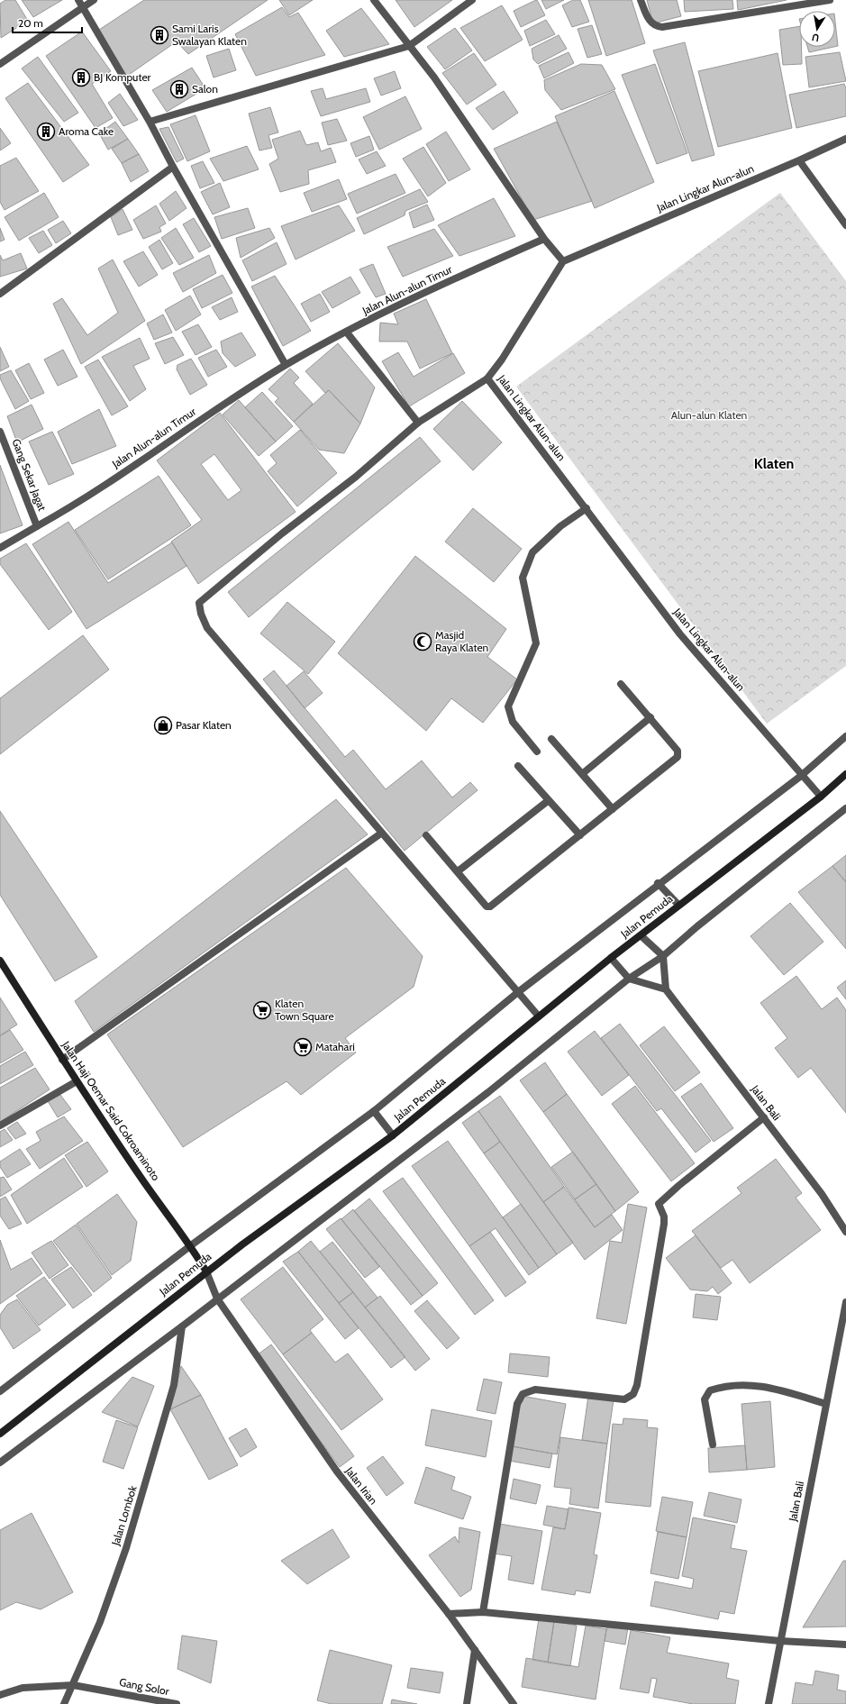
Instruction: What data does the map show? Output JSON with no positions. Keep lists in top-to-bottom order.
{
  "streets": {
    "main road": ["Jalan Pemuda", "Jalan Haji Oemar Said Cokroaminoto"],
    "street": [
      "Jalan Lingkar Alun-alun",
      "Jalan Alun-alun Timur",
      "Gang Sekar Jagat",
      "Jalan Bali",
      "Jalan Irian",
      "Jalan Lombok",
      "Gang Solor"
    ]
  },
  "crossings": [
    ["Jalan Lingkar Alun-alun", "Jalan Pemuda"],
    ["Jalan Alun-alun Timur", "Gang Sekar Jagat"],
    ["Jalan Pemuda", "Jalan Haji Oemar Said Cokroaminoto"],
    ["Jalan Pemuda", "Jalan Irian"],
    ["Jalan Haji Oemar Said Cokroaminoto", "Jalan Irian"],
    ["Jalan Lombok", "Gang Solor"]
  ],
  "districts": ["Klaten"],
  "parks": ["Alun-alun Klaten"],
  "places": {
    "building": [
      "Sami Laris Swalayan Klaten",
      "BJ Komputer",
      "Salon",
      "Aroma Cake"
    ],
    "mosque": ["Masjid Raya Klaten"],
    "shop": ["Pasar Klaten"],
    "supermarket": ["Klaten Town Square", "Matahari"]
  },
  "scale_bar": "20 m",
  "north": "bottom"
}
